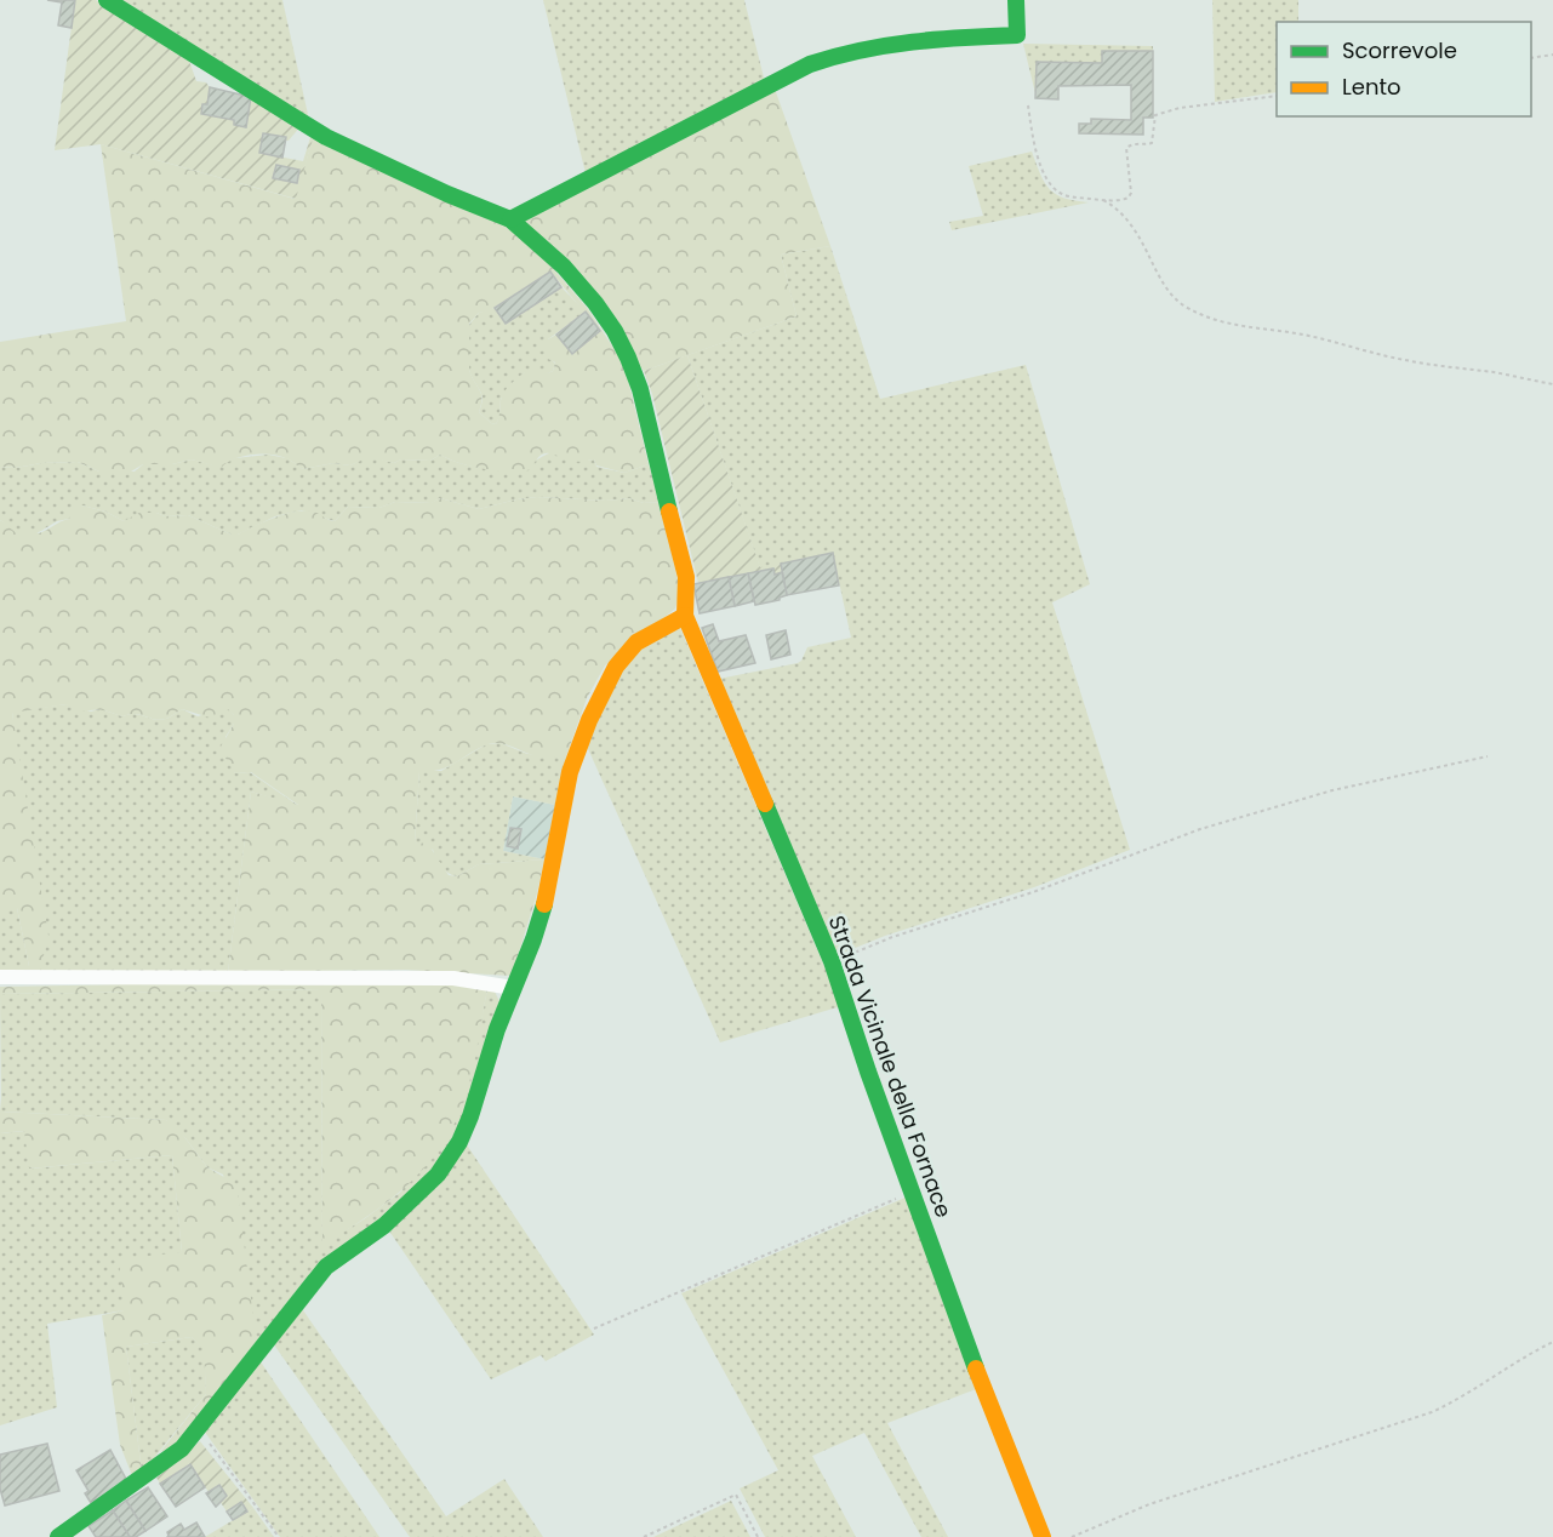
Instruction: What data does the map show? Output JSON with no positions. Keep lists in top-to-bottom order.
{
  "streets": {
    "street": ["Strada Vicinale della Fornace"]
  },
  "legend": ["Scorrevole", "Lento"]
}
